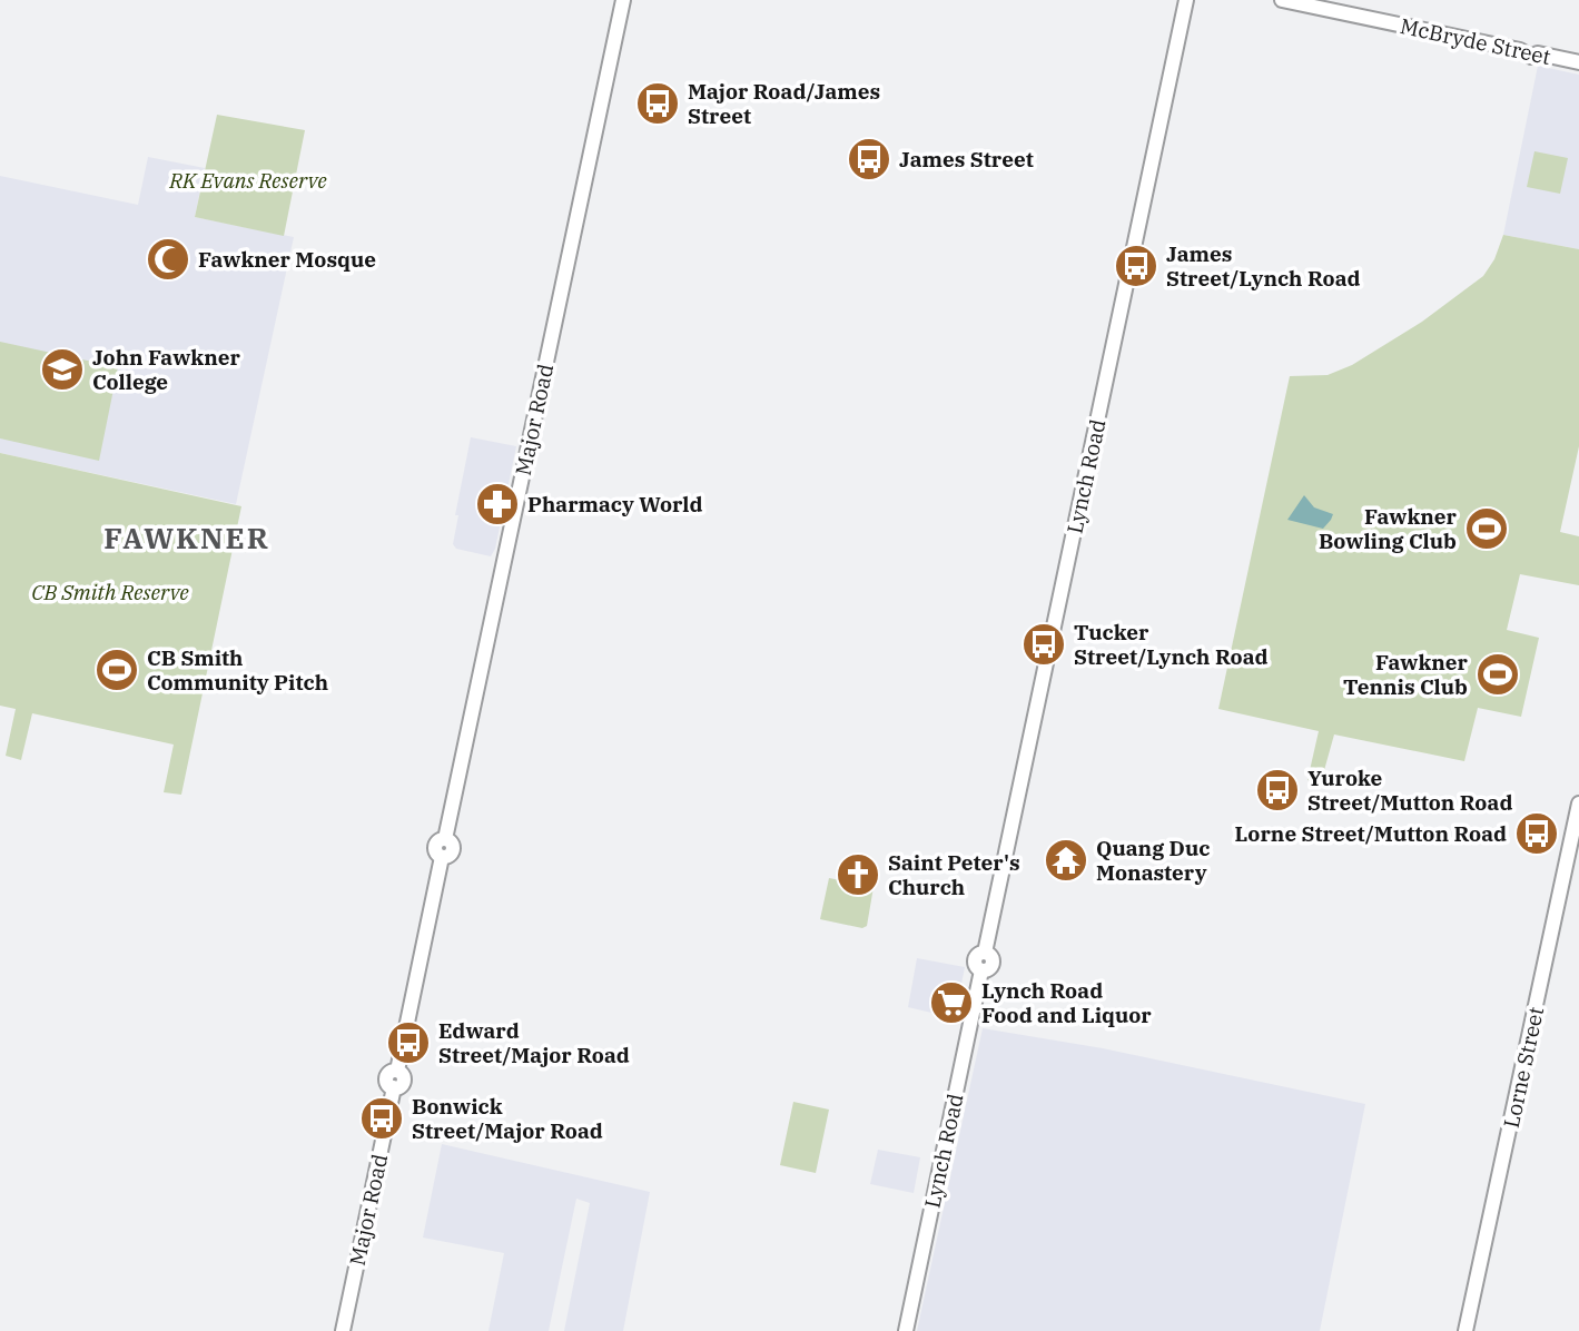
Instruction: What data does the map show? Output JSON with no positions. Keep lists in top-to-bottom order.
{
  "streets": {
    "street": [
      "McBryde Street",
      "Major Road",
      "Lynch Road",
      "Lorne Street"
    ]
  },
  "districts": ["FAWKNER"],
  "parks": ["RK Evans Reserve", "CB Smith Reserve"],
  "places": {
    "bus stop": [
      "Major Road/James Street",
      "James Street",
      "James Street/Lynch Road",
      "Tucker Street/Lynch Road",
      "Yuroke Street/Mutton Road",
      "Lorne Street/Mutton Road",
      "Edward Street/Major Road",
      "Bonwick Street/Major Road"
    ],
    "mosque": ["Fawkner Mosque"],
    "school or university": ["John Fawkner College"],
    "pharmacy": ["Pharmacy World"],
    "sports": ["Fawkner Bowling Club", "CB Smith Community Pitch", "Fawkner Tennis Club"],
    "temple": ["Quang Duc Monastery"],
    "church": ["Saint Peter's Church"],
    "supermarket": ["Lynch Road Food and Liquor"]
  }
}
